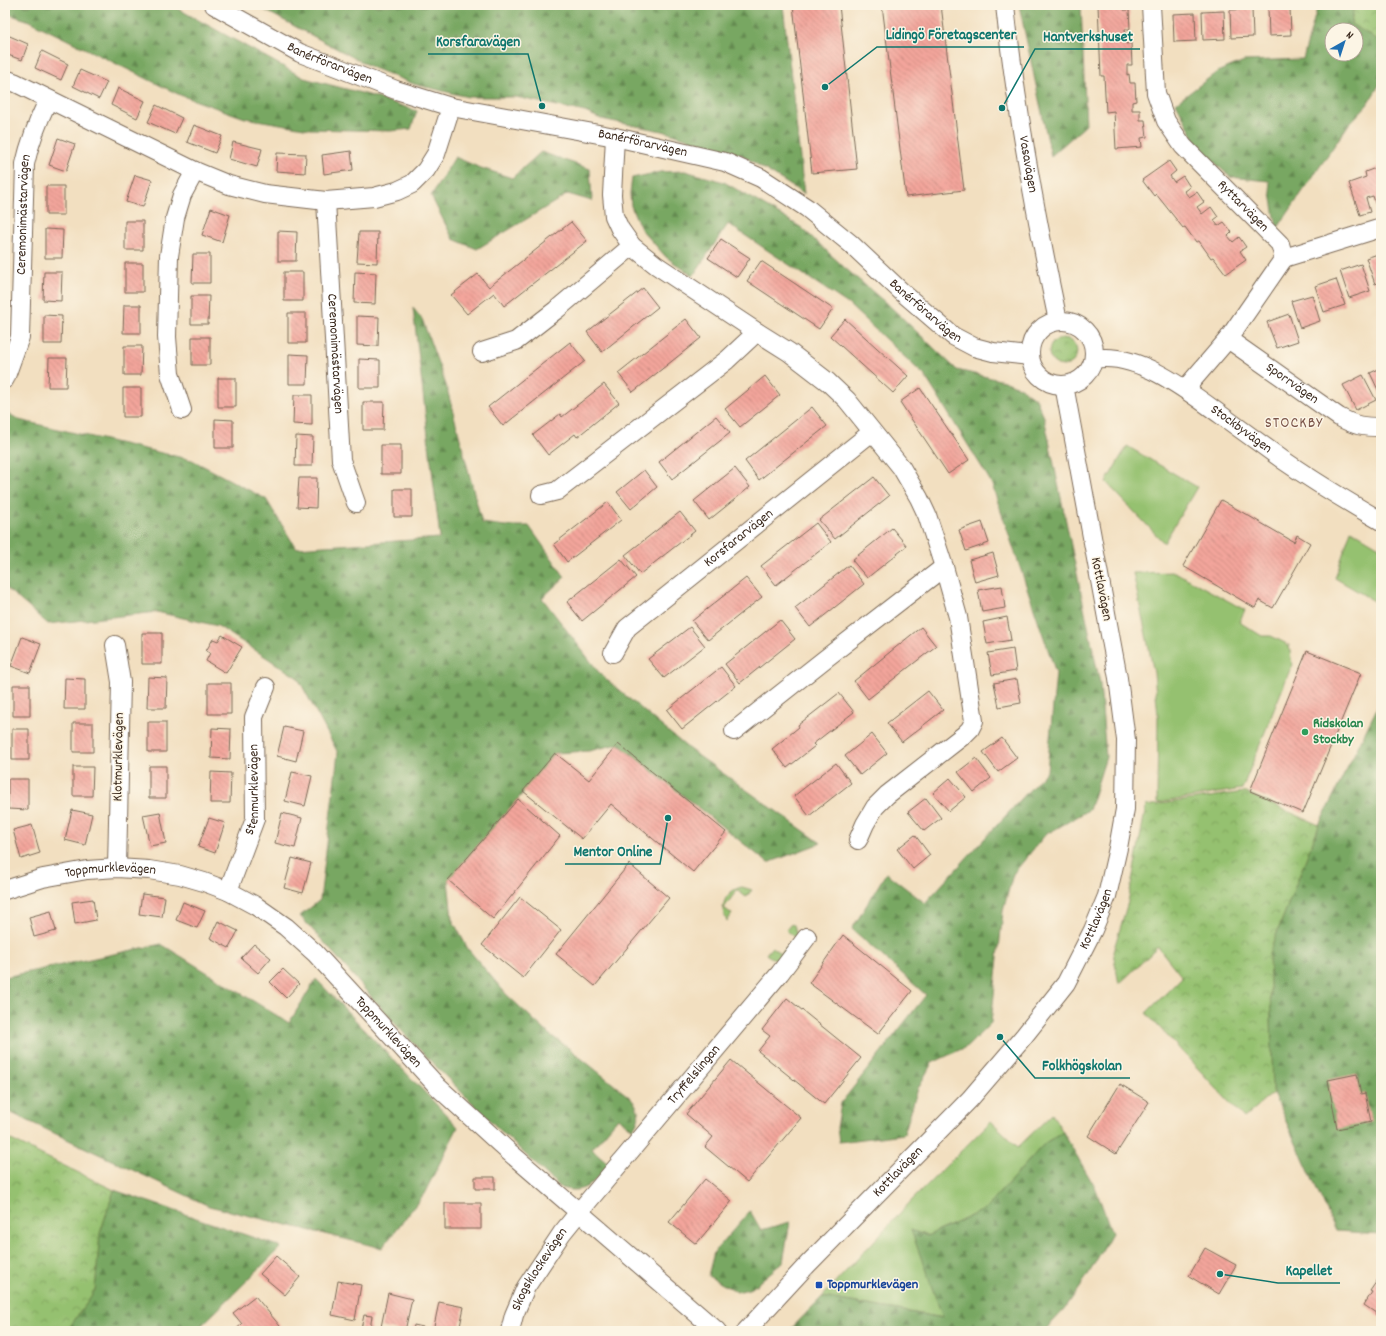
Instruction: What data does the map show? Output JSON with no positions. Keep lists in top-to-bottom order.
{
  "streets": {
    "street": [
      "Banérförarvägen",
      "Vasavägen",
      "Ryttarvägen",
      "Ceremonimästarvägen",
      "Sporrvägen",
      "Stockbyvägen",
      "Korsfararvägen",
      "Kottlavägen",
      "Klotmurklevägen",
      "Stenmurklevägen",
      "Toppmurklevägen",
      "Tryffelslingan",
      "Skogsklockevägen"
    ]
  },
  "crossings": [
    ["Banérförarvägen", "Vasavägen"],
    ["Banérförarvägen", "Stockbyvägen"],
    ["Banérförarvägen", "Kottlavägen"],
    ["Vasavägen", "Stockbyvägen"],
    ["Vasavägen", "Kottlavägen"],
    ["Stockbyvägen", "Kottlavägen"],
    ["Klotmurklevägen", "Toppmurklevägen"],
    ["Stenmurklevägen", "Toppmurklevägen"],
    ["Toppmurklevägen", "Tryffelslingan"],
    ["Toppmurklevägen", "Skogsklockevägen"],
    ["Tryffelslingan", "Skogsklockevägen"]
  ],
  "districts": ["STOCKBY"],
  "places": {
    "other": [
      "Lidingö Företagscenter",
      "Korsfaravägen",
      "Hantverkshuset",
      "Ridskolan Stockby",
      "Mentor Online",
      "Folkhögskolan",
      "Kapellet"
    ],
    "transit": ["Toppmurklevägen"]
  },
  "north": "top right"
}
